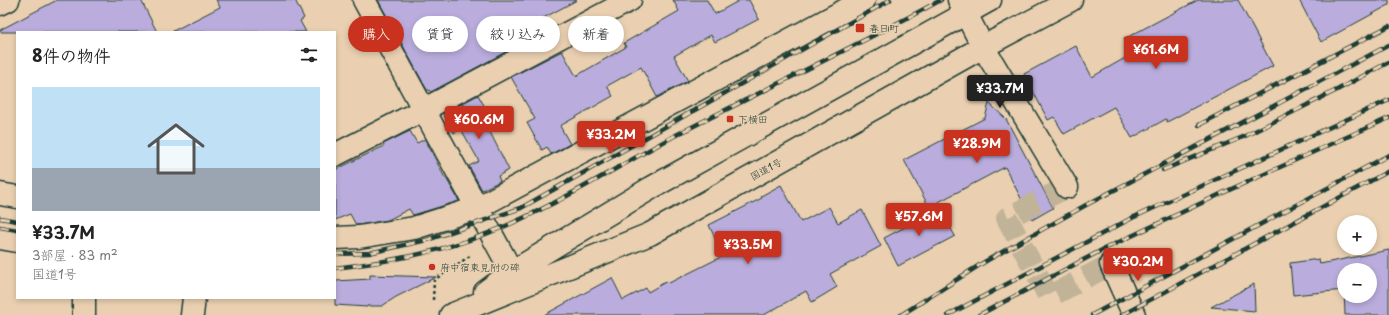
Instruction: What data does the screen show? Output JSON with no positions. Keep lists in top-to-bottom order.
{
  "streets": {
    "main road": ["国道1号"]
  },
  "places": {
    "transit": ["春日町", "下横田"],
    "other": ["府中宿東見附の碑"]
  },
  "page": {
    "chip": [
      "購入",
      "賃貸",
      "絞り込み",
      "新着"
    ],
    "heading": "8件の物件",
    "price": [
      "¥61.6M",
      "¥33.7M",
      "¥60.6M",
      "¥33.2M",
      "¥28.9M",
      "¥57.6M",
      "¥33.5M",
      "¥30.2M"
    ],
    "list": [
      {
        "name": "¥33.7M",
        "note": "3部屋 · 83 m² · 国道1号"
      }
    ],
    "map_buttons": ["+", "−"]
  }
}
